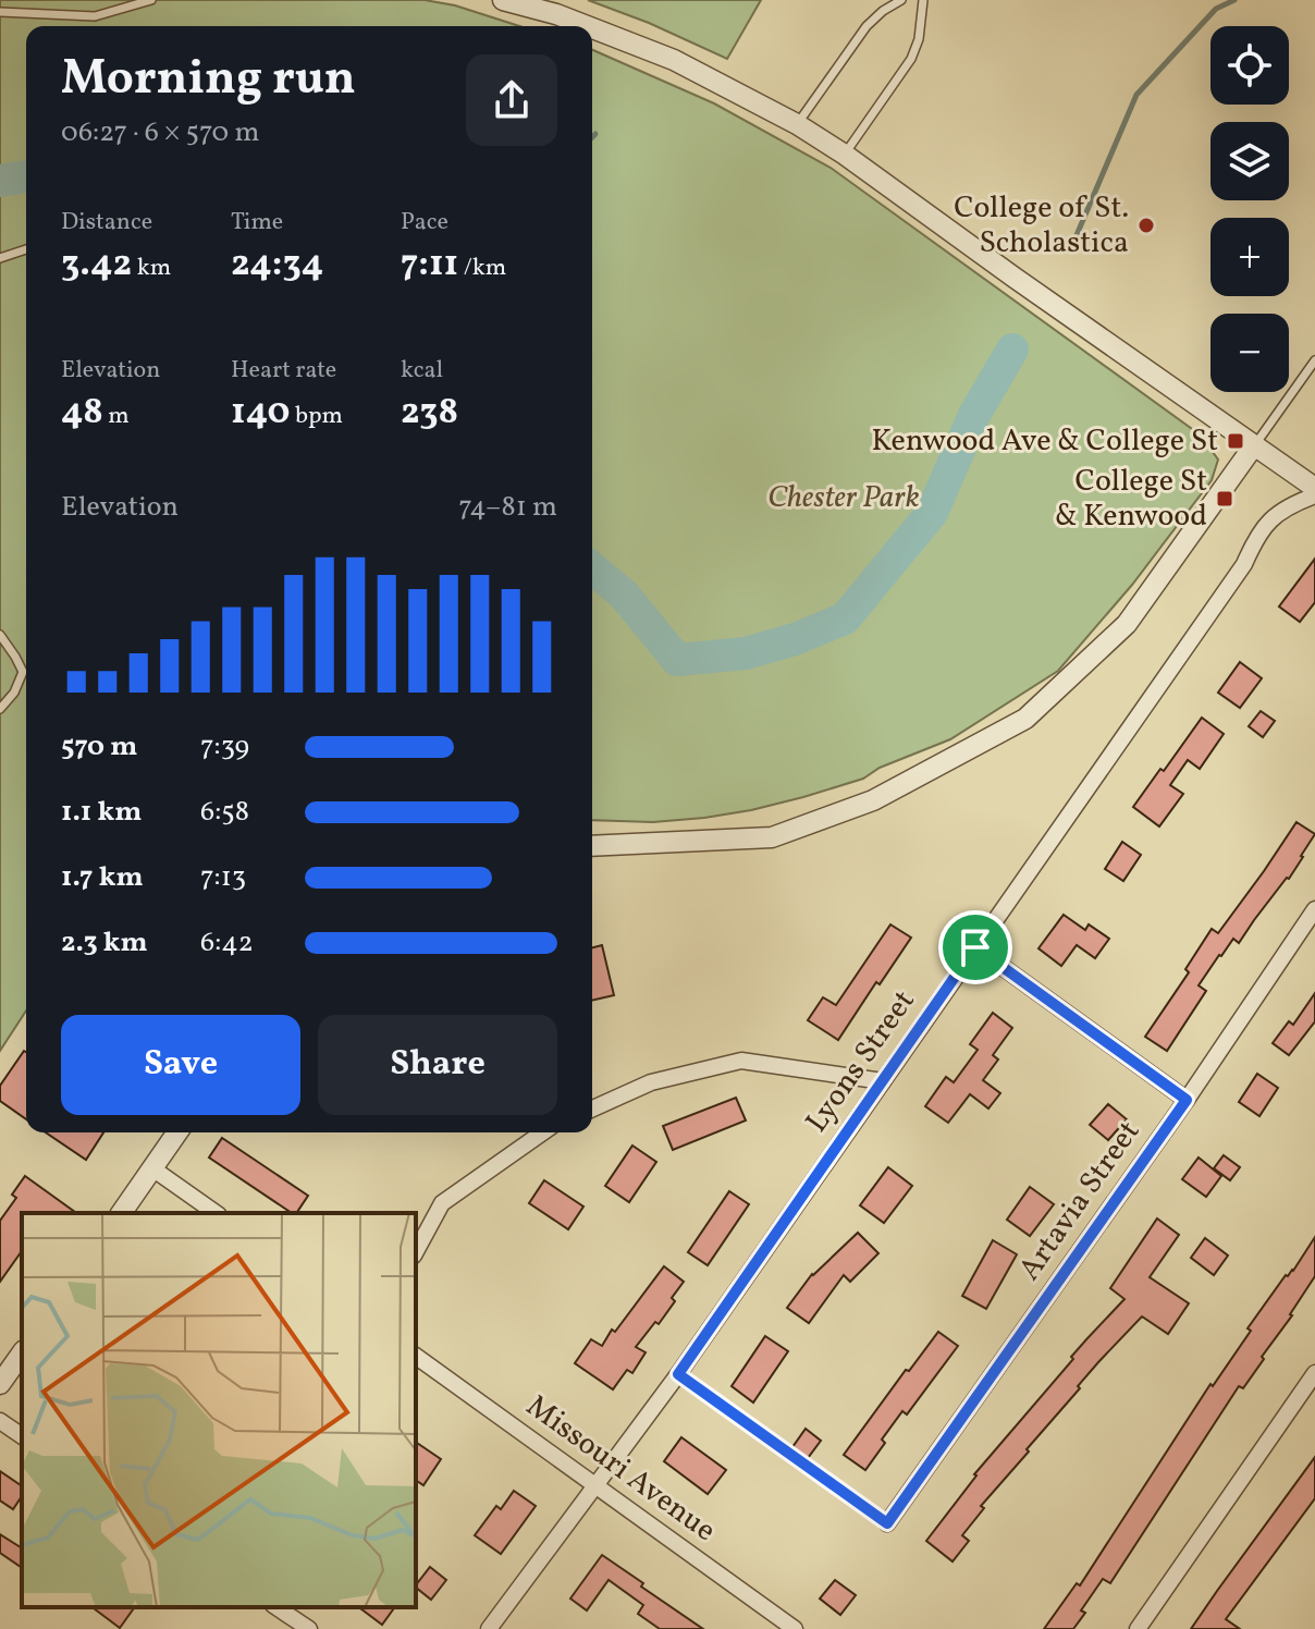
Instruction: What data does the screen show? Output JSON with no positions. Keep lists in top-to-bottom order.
{
  "streets": {
    "street": ["Lyons Street", "Artavia Street", "Missouri Avenue"]
  },
  "crossings": [
    ["Lyons Street", "Missouri Avenue"]
  ],
  "parks": ["Chester Park"],
  "places": {
    "other": ["College of St. Scholastica"],
    "transit": ["Kenwood Ave & College St", "College St & Kenwood"]
  },
  "page": {
    "map_buttons": ["+", "−"],
    "heading": ["Morning run", "06:27 · 6 × 570 m"],
    "stats": [
      ["Distance", "3.42 km"],
      ["Time", "24:34"],
      ["Pace", "7:11 /km"],
      ["Elevation", "48 m"],
      ["Heart rate", "140 bpm"],
      ["kcal", "238"]
    ],
    "chart": ["Elevation", "74–81 m"],
    "list": [
      {
        "name": "570 m",
        "note": "7:39"
      },
      {
        "name": "1.1 km",
        "note": "6:58"
      },
      {
        "name": "1.7 km",
        "note": "7:13"
      },
      {
        "name": "2.3 km",
        "note": "6:42"
      }
    ],
    "buttons": ["Save", "Share"]
  }
}
